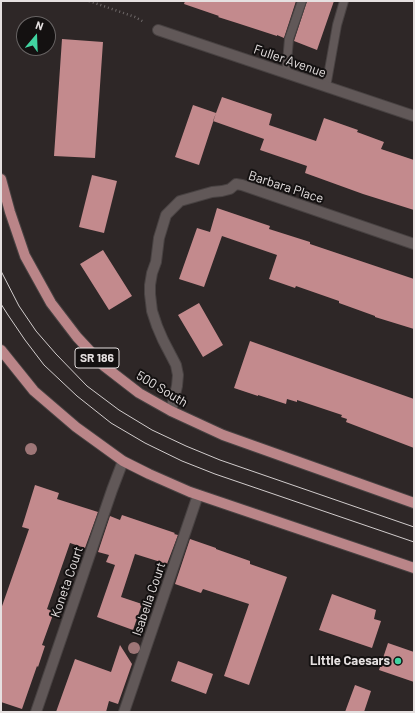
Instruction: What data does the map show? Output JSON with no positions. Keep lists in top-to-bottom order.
{
  "streets": {
    "main road": ["SR 186", "500 South"],
    "street": [
      "Fuller Avenue",
      "Barbara Place",
      "Koneta Court",
      "Isabella Court"
    ]
  },
  "crossings": [
    ["Barbara Place", "500 South"]
  ],
  "places": ["Little Caesars"],
  "north": "top"
}
